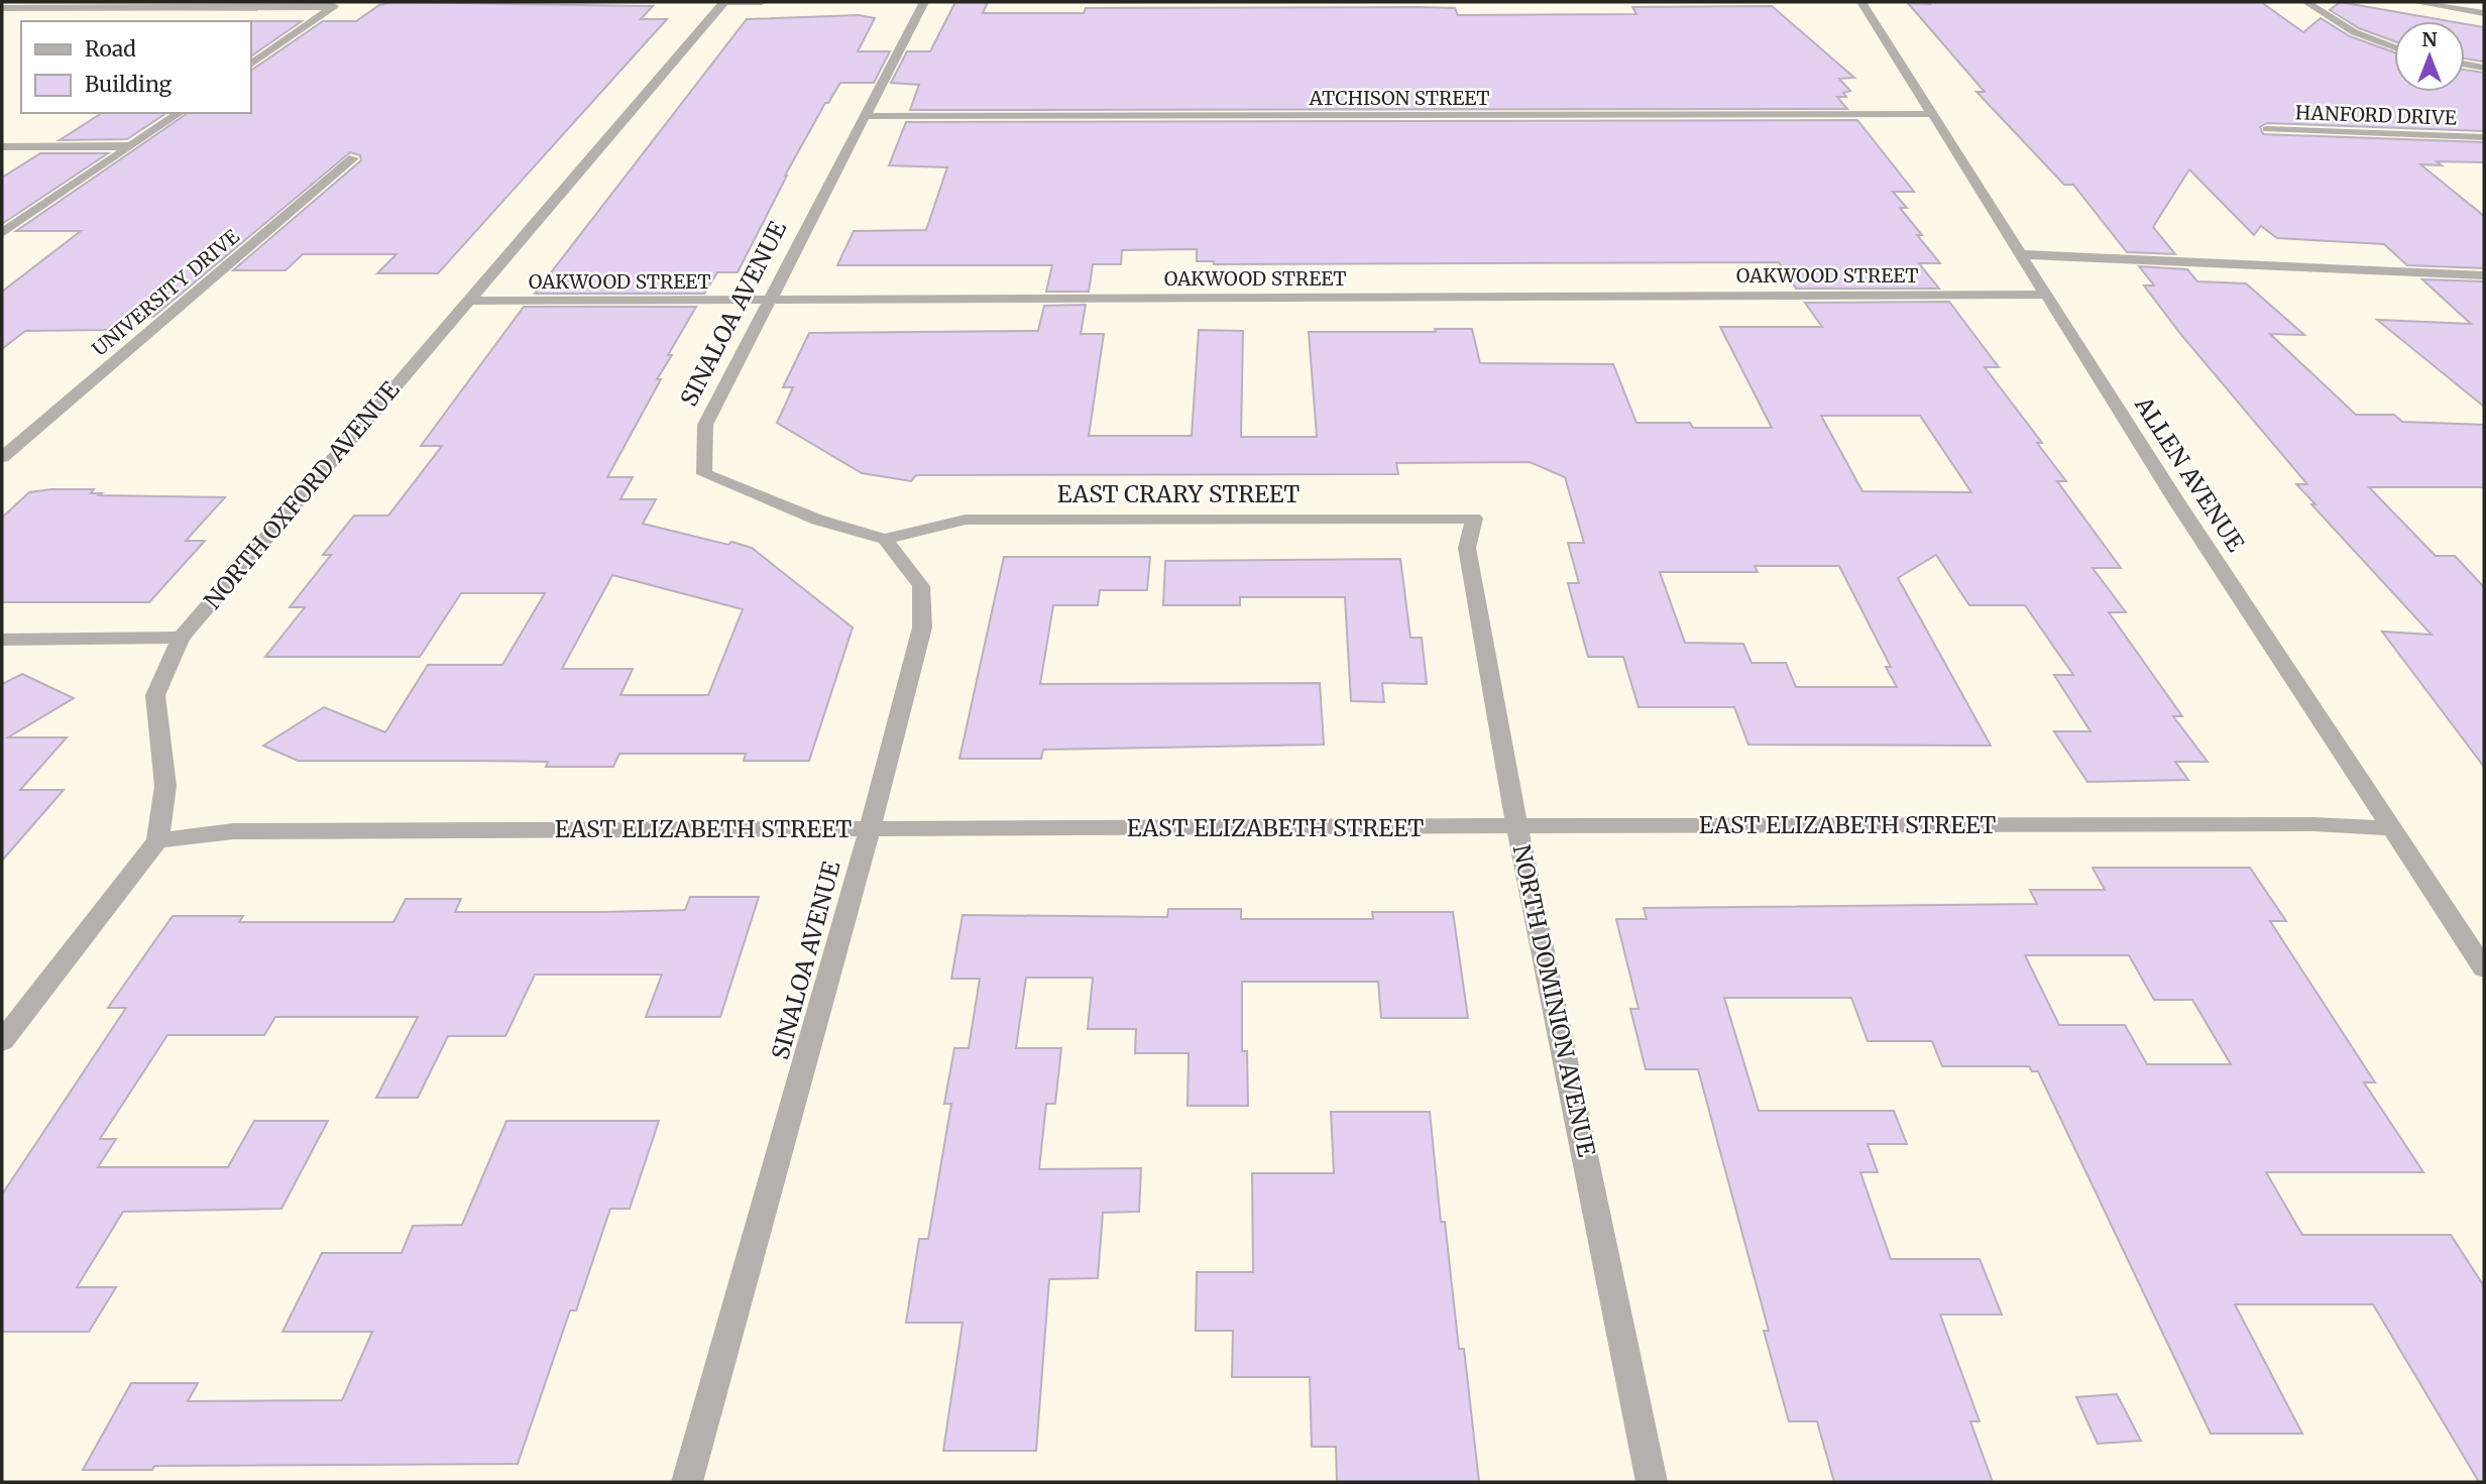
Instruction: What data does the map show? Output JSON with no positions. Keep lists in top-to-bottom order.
{
  "streets": {
    "street": [
      "ATCHISON STREET",
      "HANFORD DRIVE",
      "OAKWOOD STREET",
      "UNIVERSITY DRIVE",
      "SINALOA AVENUE",
      "ALLEN AVENUE",
      "EAST CRARY STREET",
      "NORTH OXFORD AVENUE",
      "EAST ELIZABETH STREET",
      "NORTH DOMINION AVENUE"
    ]
  },
  "crossings": [
    ["ATCHISON STREET", "SINALOA AVENUE"],
    ["ATCHISON STREET", "ALLEN AVENUE"],
    ["OAKWOOD STREET", "SINALOA AVENUE"],
    ["OAKWOOD STREET", "ALLEN AVENUE"],
    ["OAKWOOD STREET", "NORTH OXFORD AVENUE"],
    ["SINALOA AVENUE", "EAST CRARY STREET"],
    ["SINALOA AVENUE", "EAST ELIZABETH STREET"],
    ["ALLEN AVENUE", "EAST ELIZABETH STREET"],
    ["EAST CRARY STREET", "NORTH DOMINION AVENUE"],
    ["NORTH OXFORD AVENUE", "EAST ELIZABETH STREET"],
    ["EAST ELIZABETH STREET", "NORTH DOMINION AVENUE"]
  ],
  "legend": ["Road", "Building"],
  "north": "top"
}
